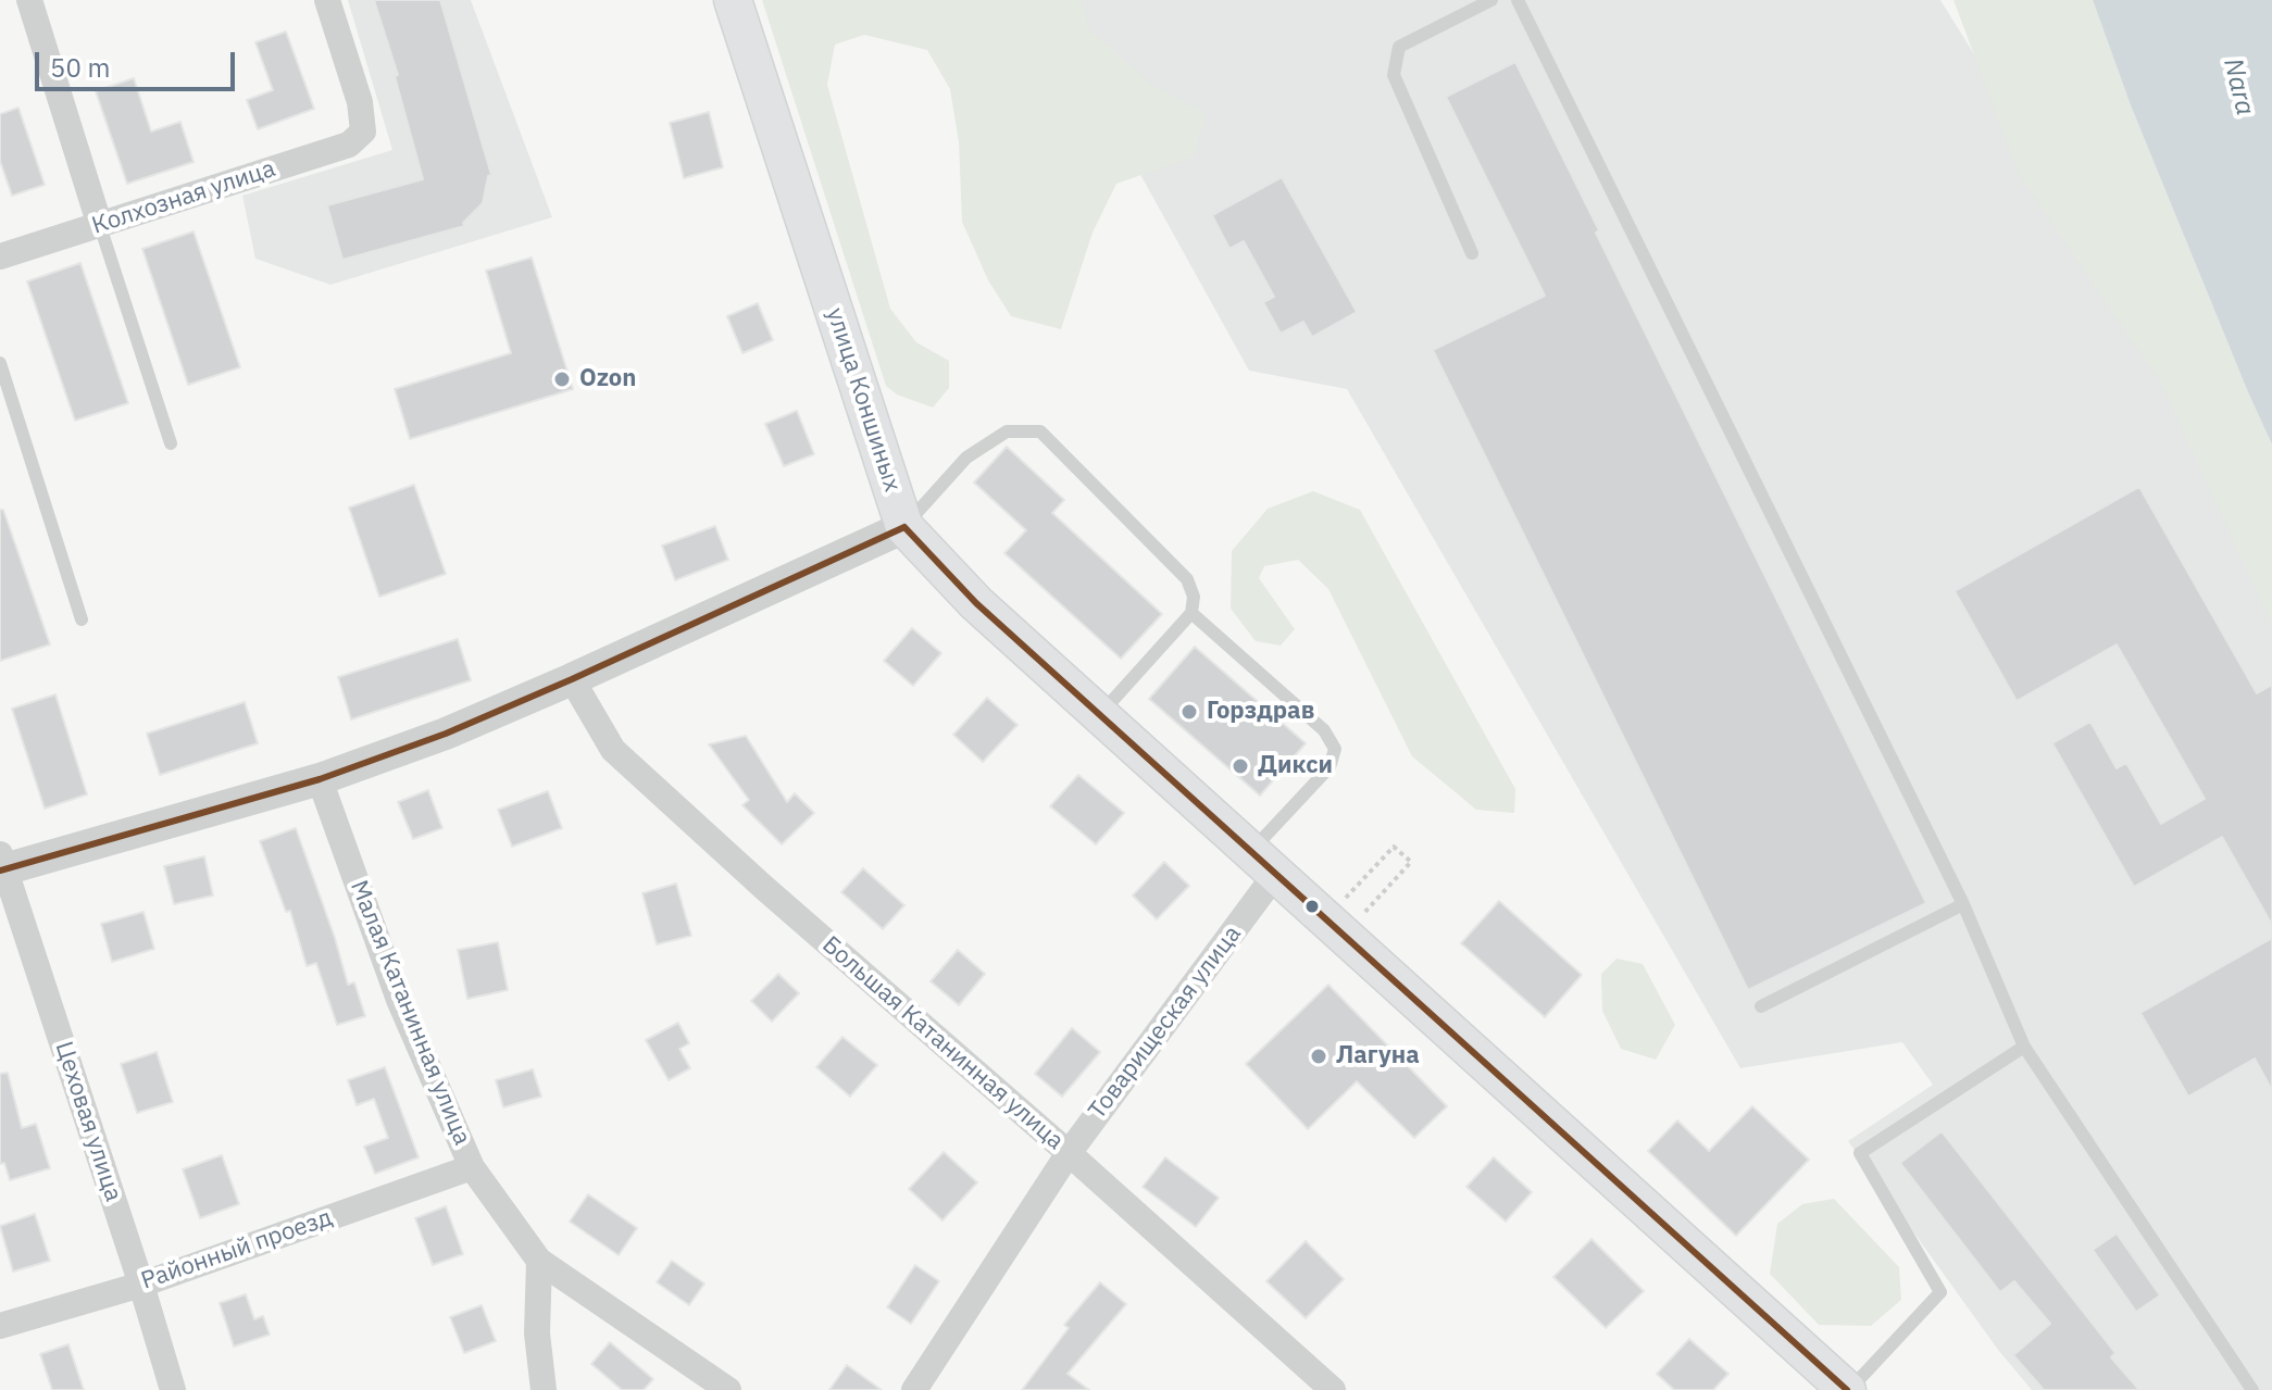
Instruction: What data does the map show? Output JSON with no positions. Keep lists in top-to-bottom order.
{
  "streets": {
    "main road": ["улица Коншиных"],
    "street": [
      "Колхозная улица",
      "Малая Катанинная улица",
      "Товарищеская улица",
      "Большая Катанинная улица",
      "Цеховая улица",
      "Районный проезд"
    ]
  },
  "crossings": [
    ["улица Коншиных", "Товарищеская улица"],
    ["Малая Катанинная улица", "Районный проезд"],
    ["Товарищеская улица", "Большая Катанинная улица"],
    ["Цеховая улица", "Районный проезд"]
  ],
  "water": ["Nara"],
  "places": [
    "Ozon",
    "Горздрав",
    "Дикси",
    "Лагуна"
  ],
  "scale_bar": "50 m"
}
